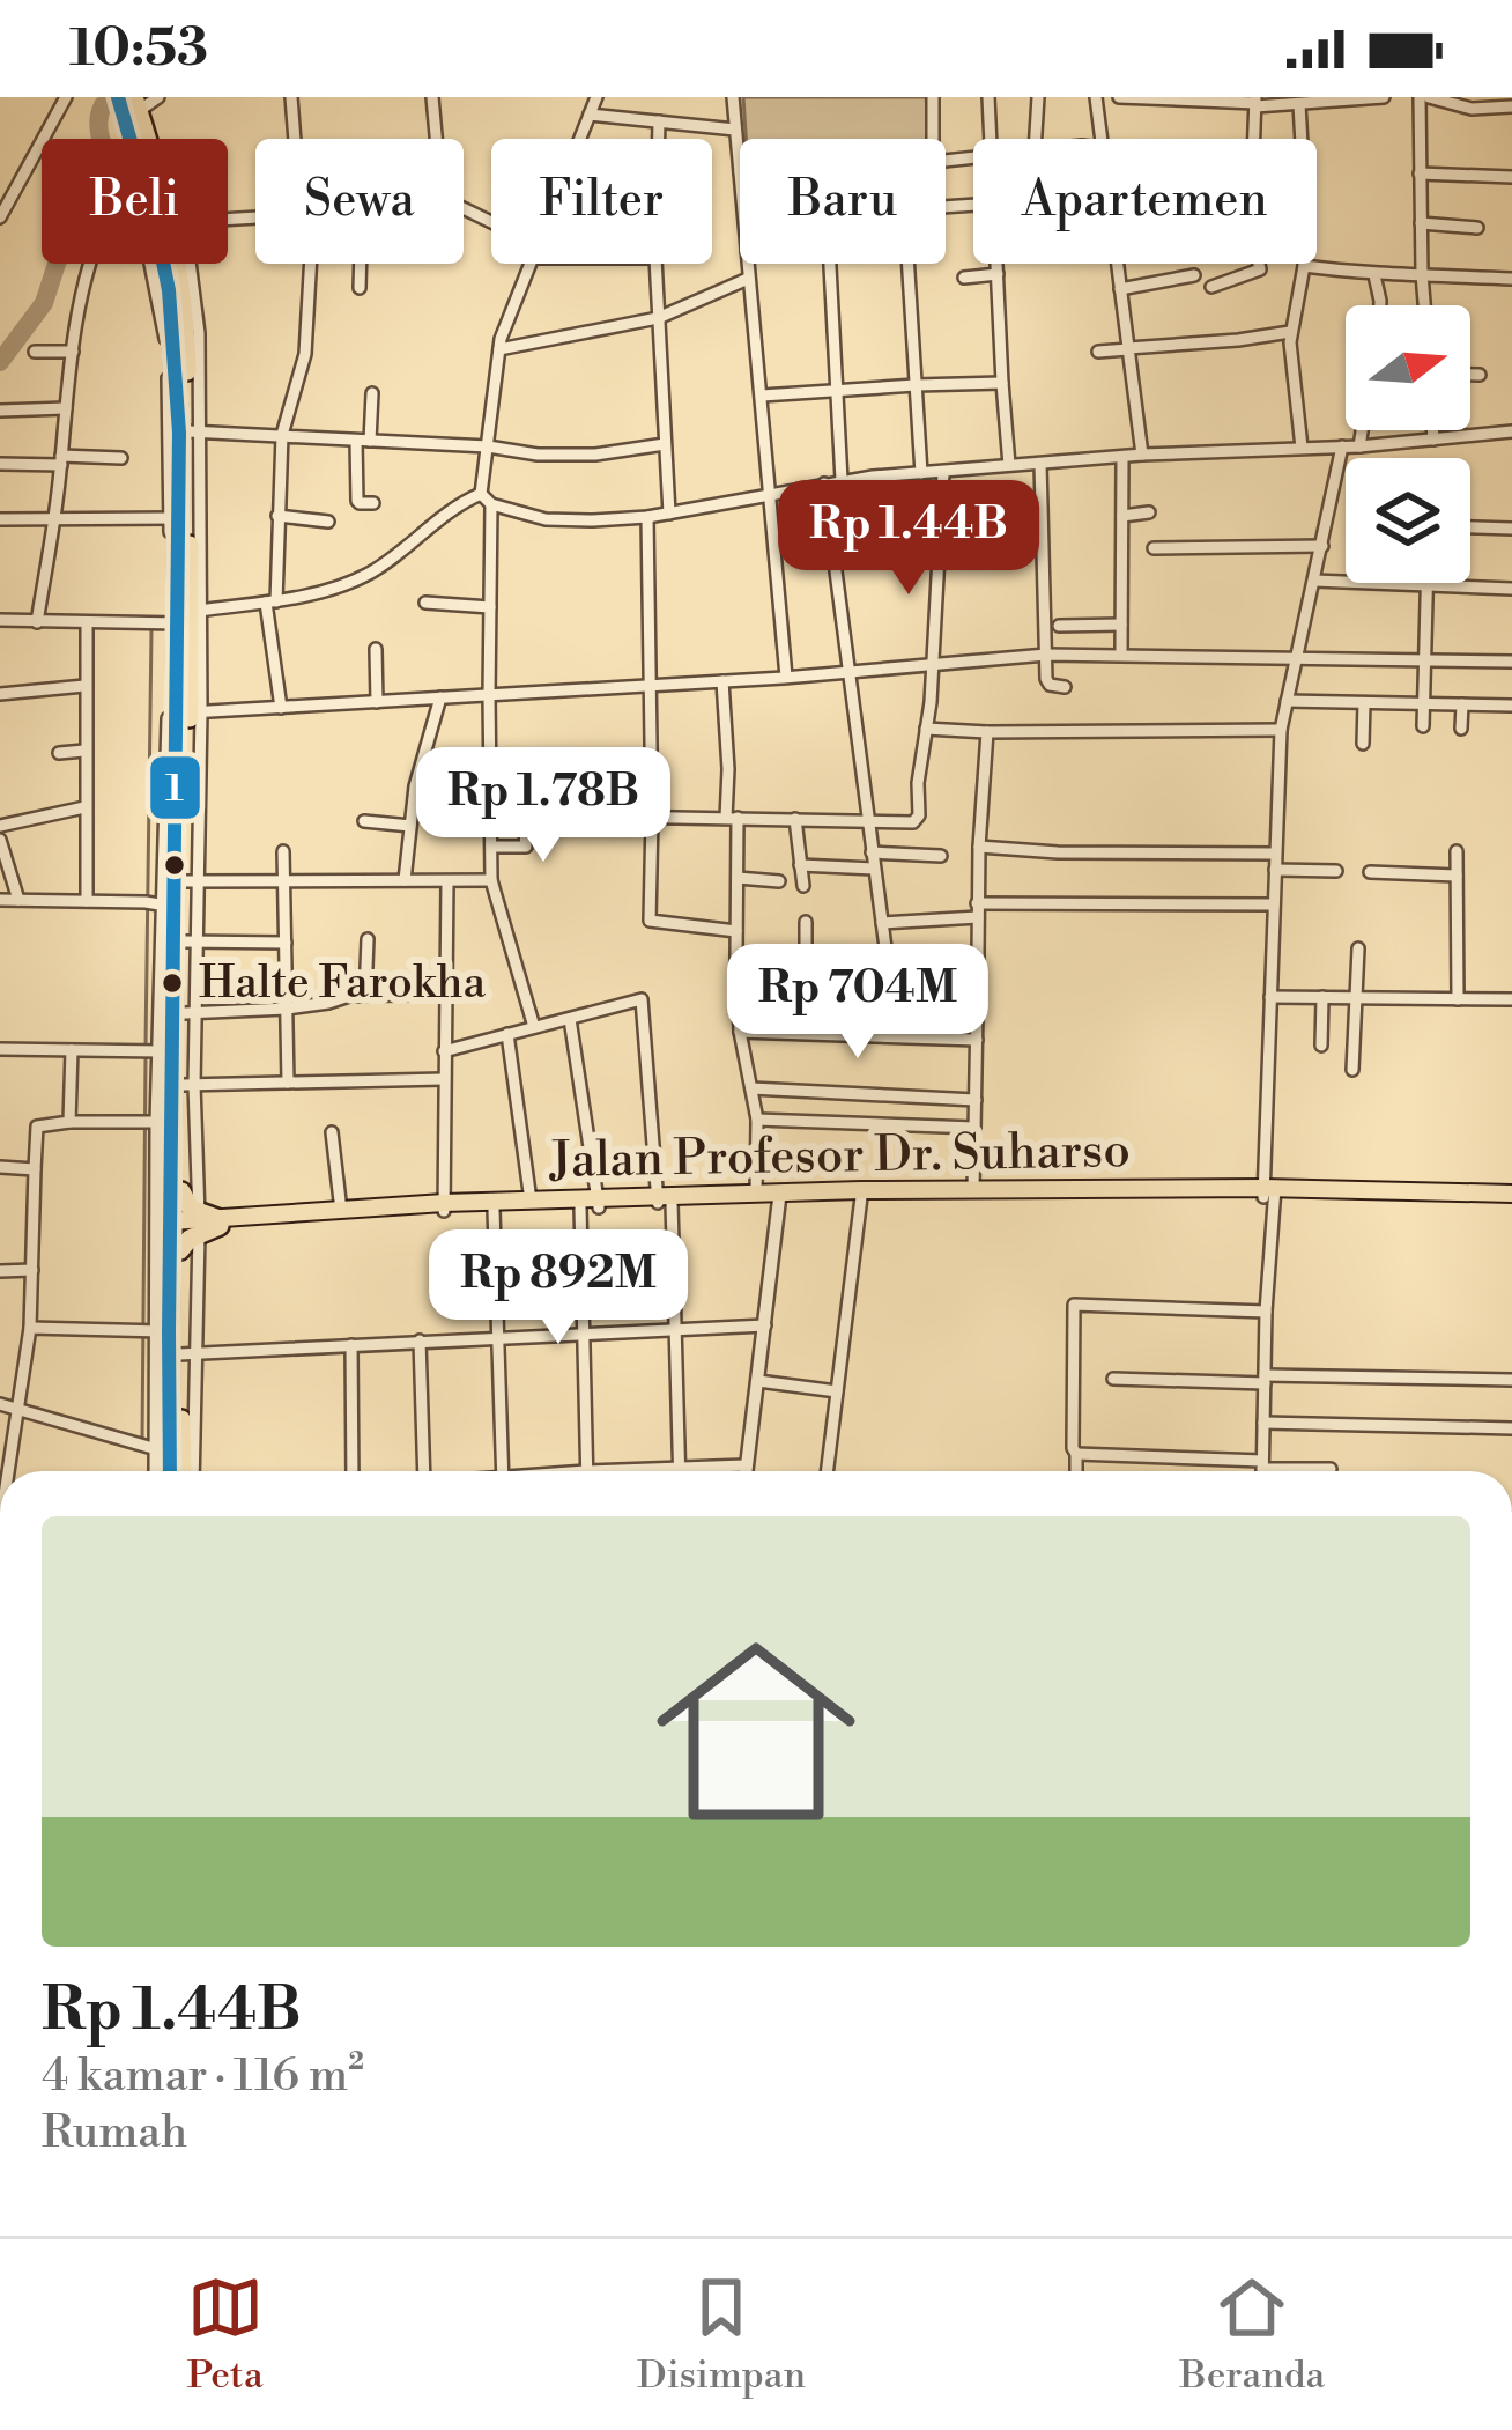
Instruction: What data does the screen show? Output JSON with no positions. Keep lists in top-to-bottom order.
{
  "streets": {
    "main road": ["Jalan Profesor Dr. Suharso"]
  },
  "places": ["Halte Farokha"],
  "lines": ["transit line 1"],
  "north": "right",
  "page": {
    "status": "10:53",
    "chip": [
      "Beli",
      "Sewa",
      "Filter",
      "Baru",
      "Apartemen"
    ],
    "price": [
      "Rp 1.44B",
      "Rp 1.78B",
      "Rp 704M",
      "Rp 892M"
    ],
    "list": [
      {
        "name": "Rp 1.44B",
        "note": "4 kamar · 116 m² · Rumah"
      }
    ],
    "tabs": ["Peta", "Disimpan", "Beranda"]
  }
}
